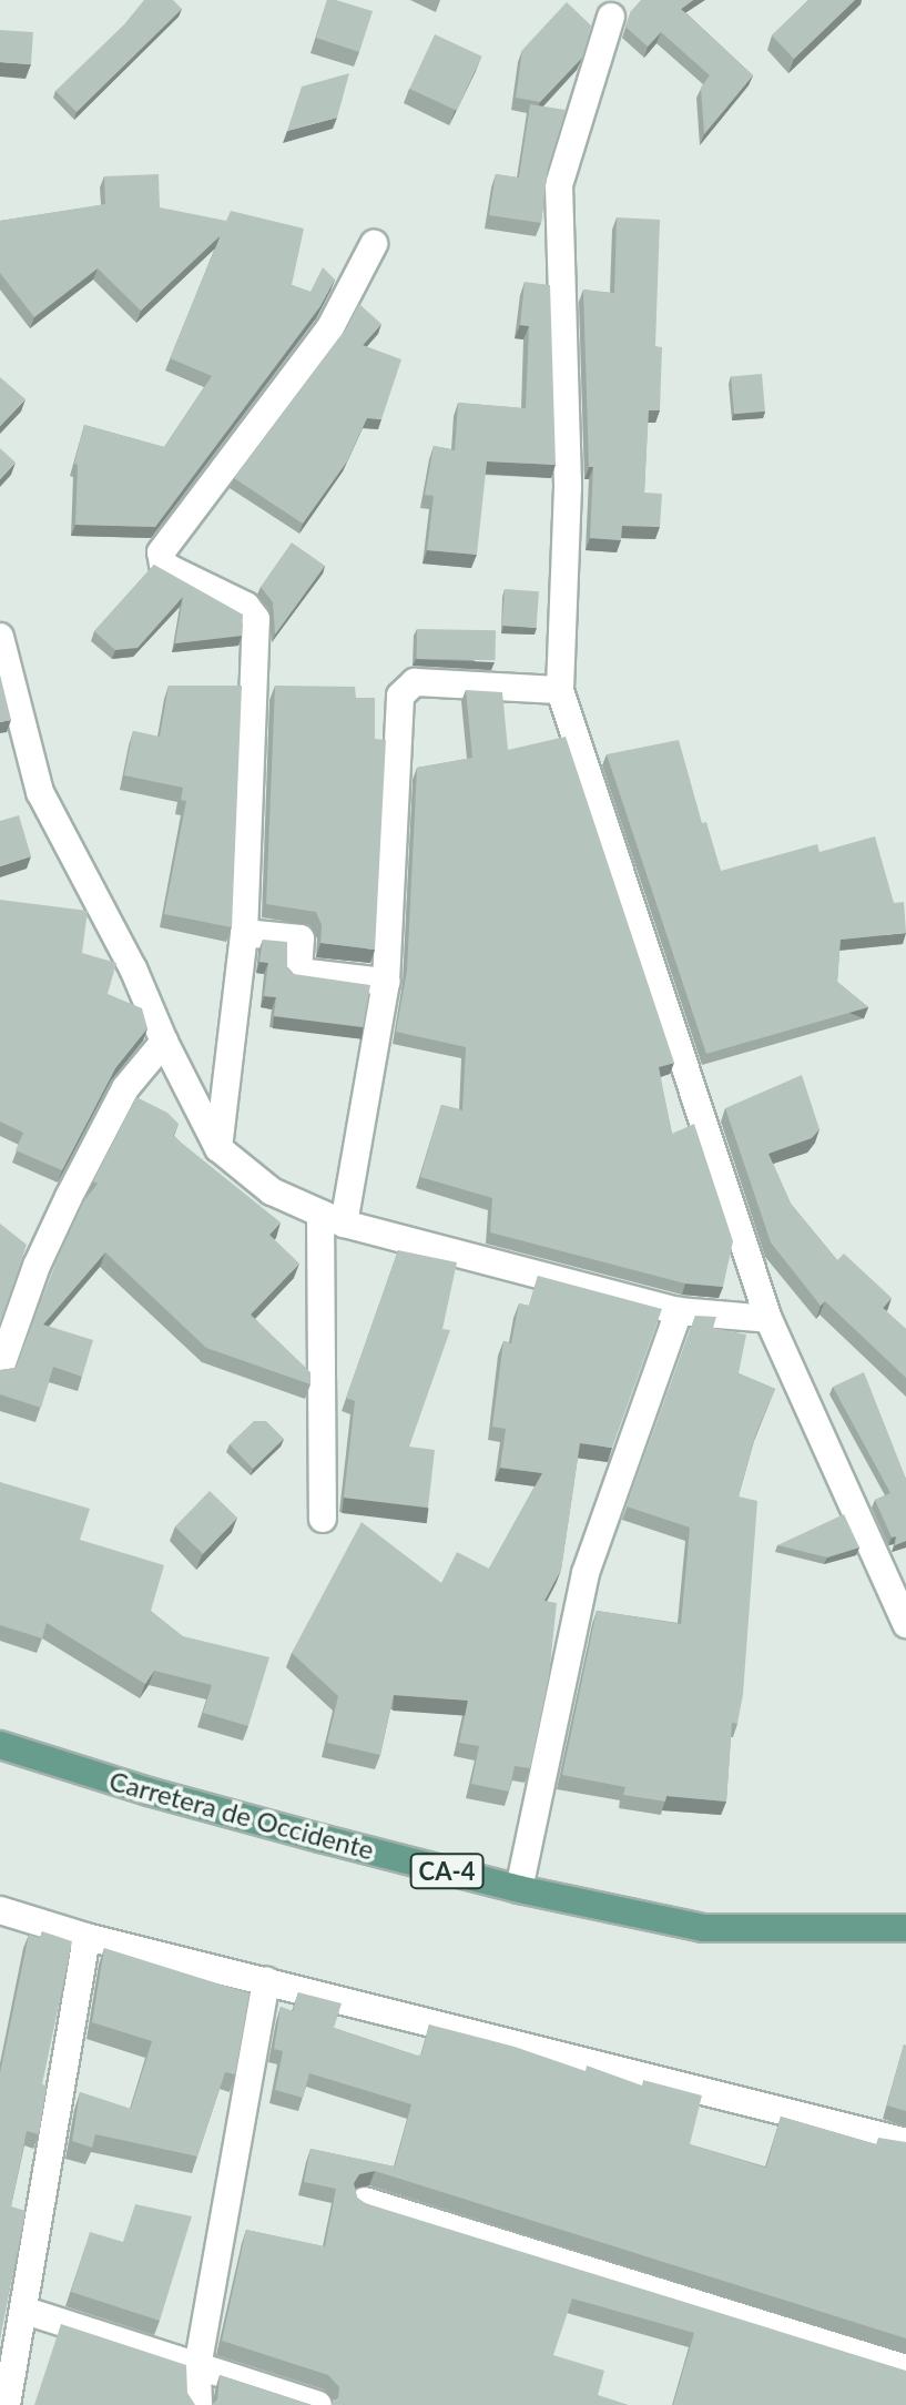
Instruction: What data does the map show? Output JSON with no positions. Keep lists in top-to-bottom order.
{
  "streets": {
    "main road": ["Carretera de Occidente", "CA-4"]
  }
}
